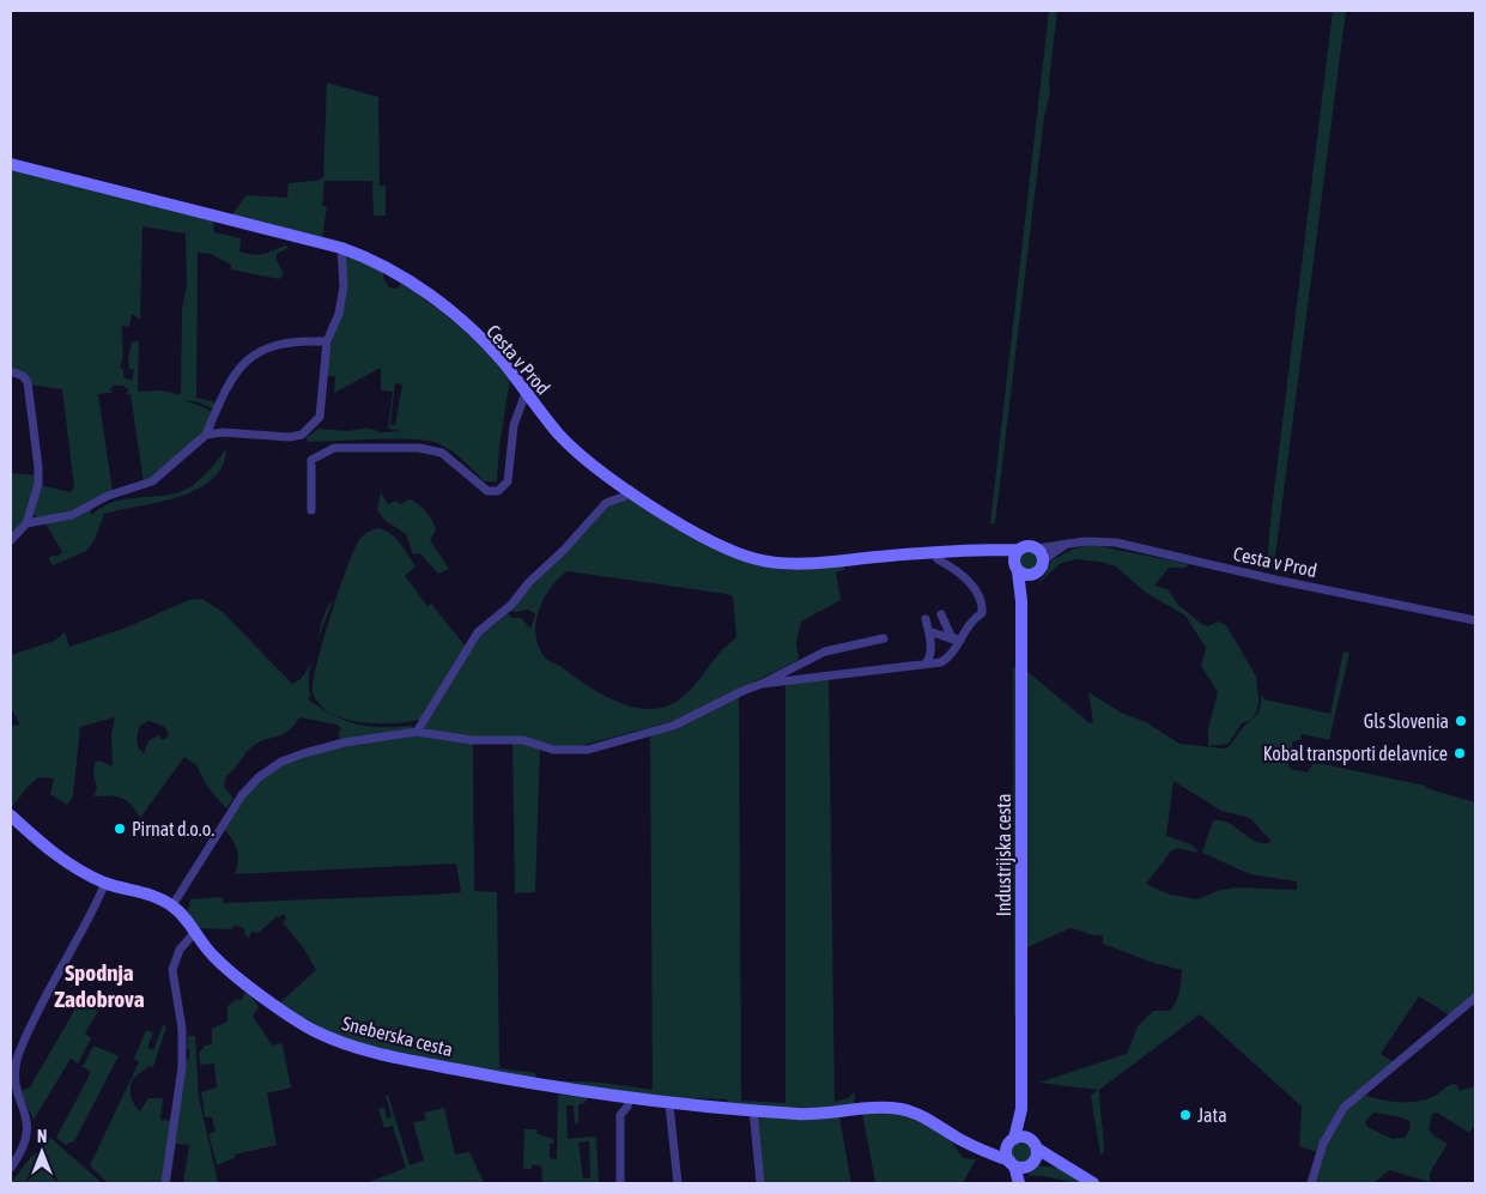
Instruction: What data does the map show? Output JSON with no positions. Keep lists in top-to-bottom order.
{
  "streets": {
    "street": ["Cesta v Prod", "Industrijska cesta", "Sneberska cesta"]
  },
  "crossings": [
    ["Cesta v Prod", "Industrijska cesta"],
    ["Industrijska cesta", "Sneberska cesta"]
  ],
  "districts": ["Spodnja Zadobrova"],
  "places": [
    "Gls Slovenia",
    "Kobal transporti delavnice",
    "Pirnat d.o.o.",
    "Jata"
  ],
  "north": "top"
}
